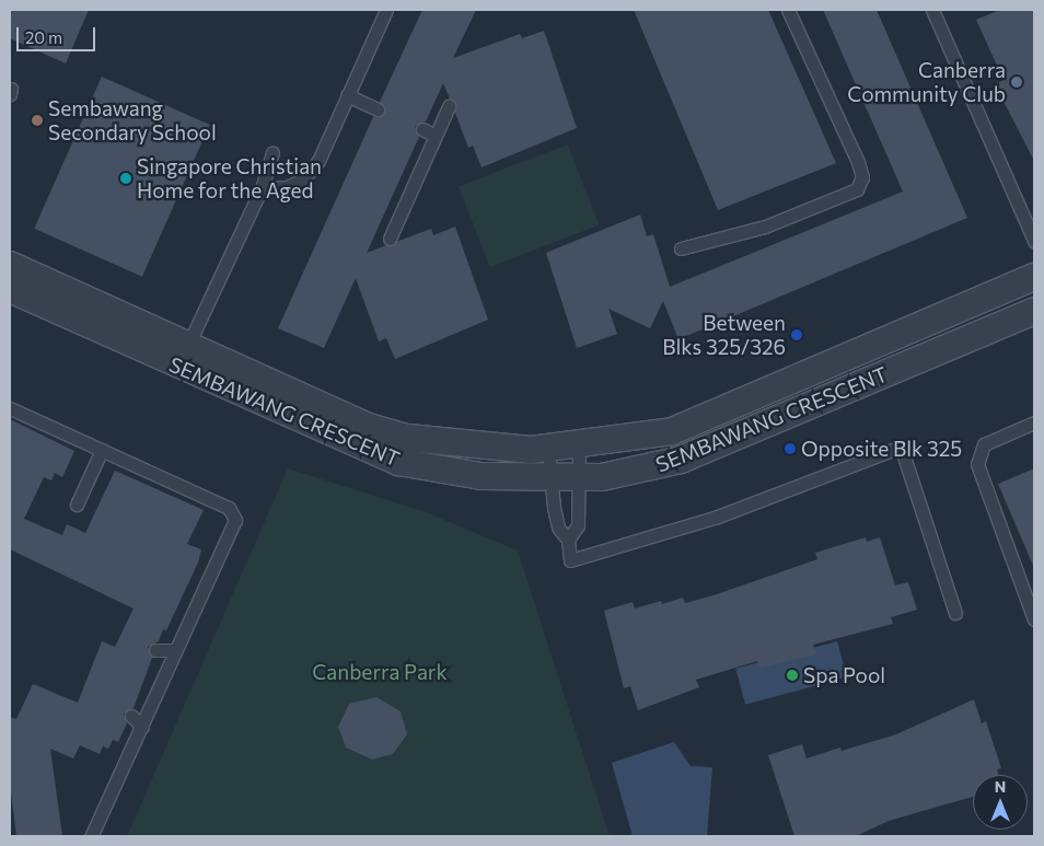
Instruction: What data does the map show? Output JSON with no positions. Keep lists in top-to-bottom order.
{
  "streets": {
    "street": ["SEMBAWANG CRESCENT"]
  },
  "parks": ["Canberra Park"],
  "places": [
    "Canberra Community Club",
    "Sembawang Secondary School",
    "Singapore Christian Home for the Aged",
    "Between Blks 325/326",
    "Opposite Blk 325",
    "Spa Pool"
  ],
  "scale_bar": "20 m",
  "north": "top"
}
